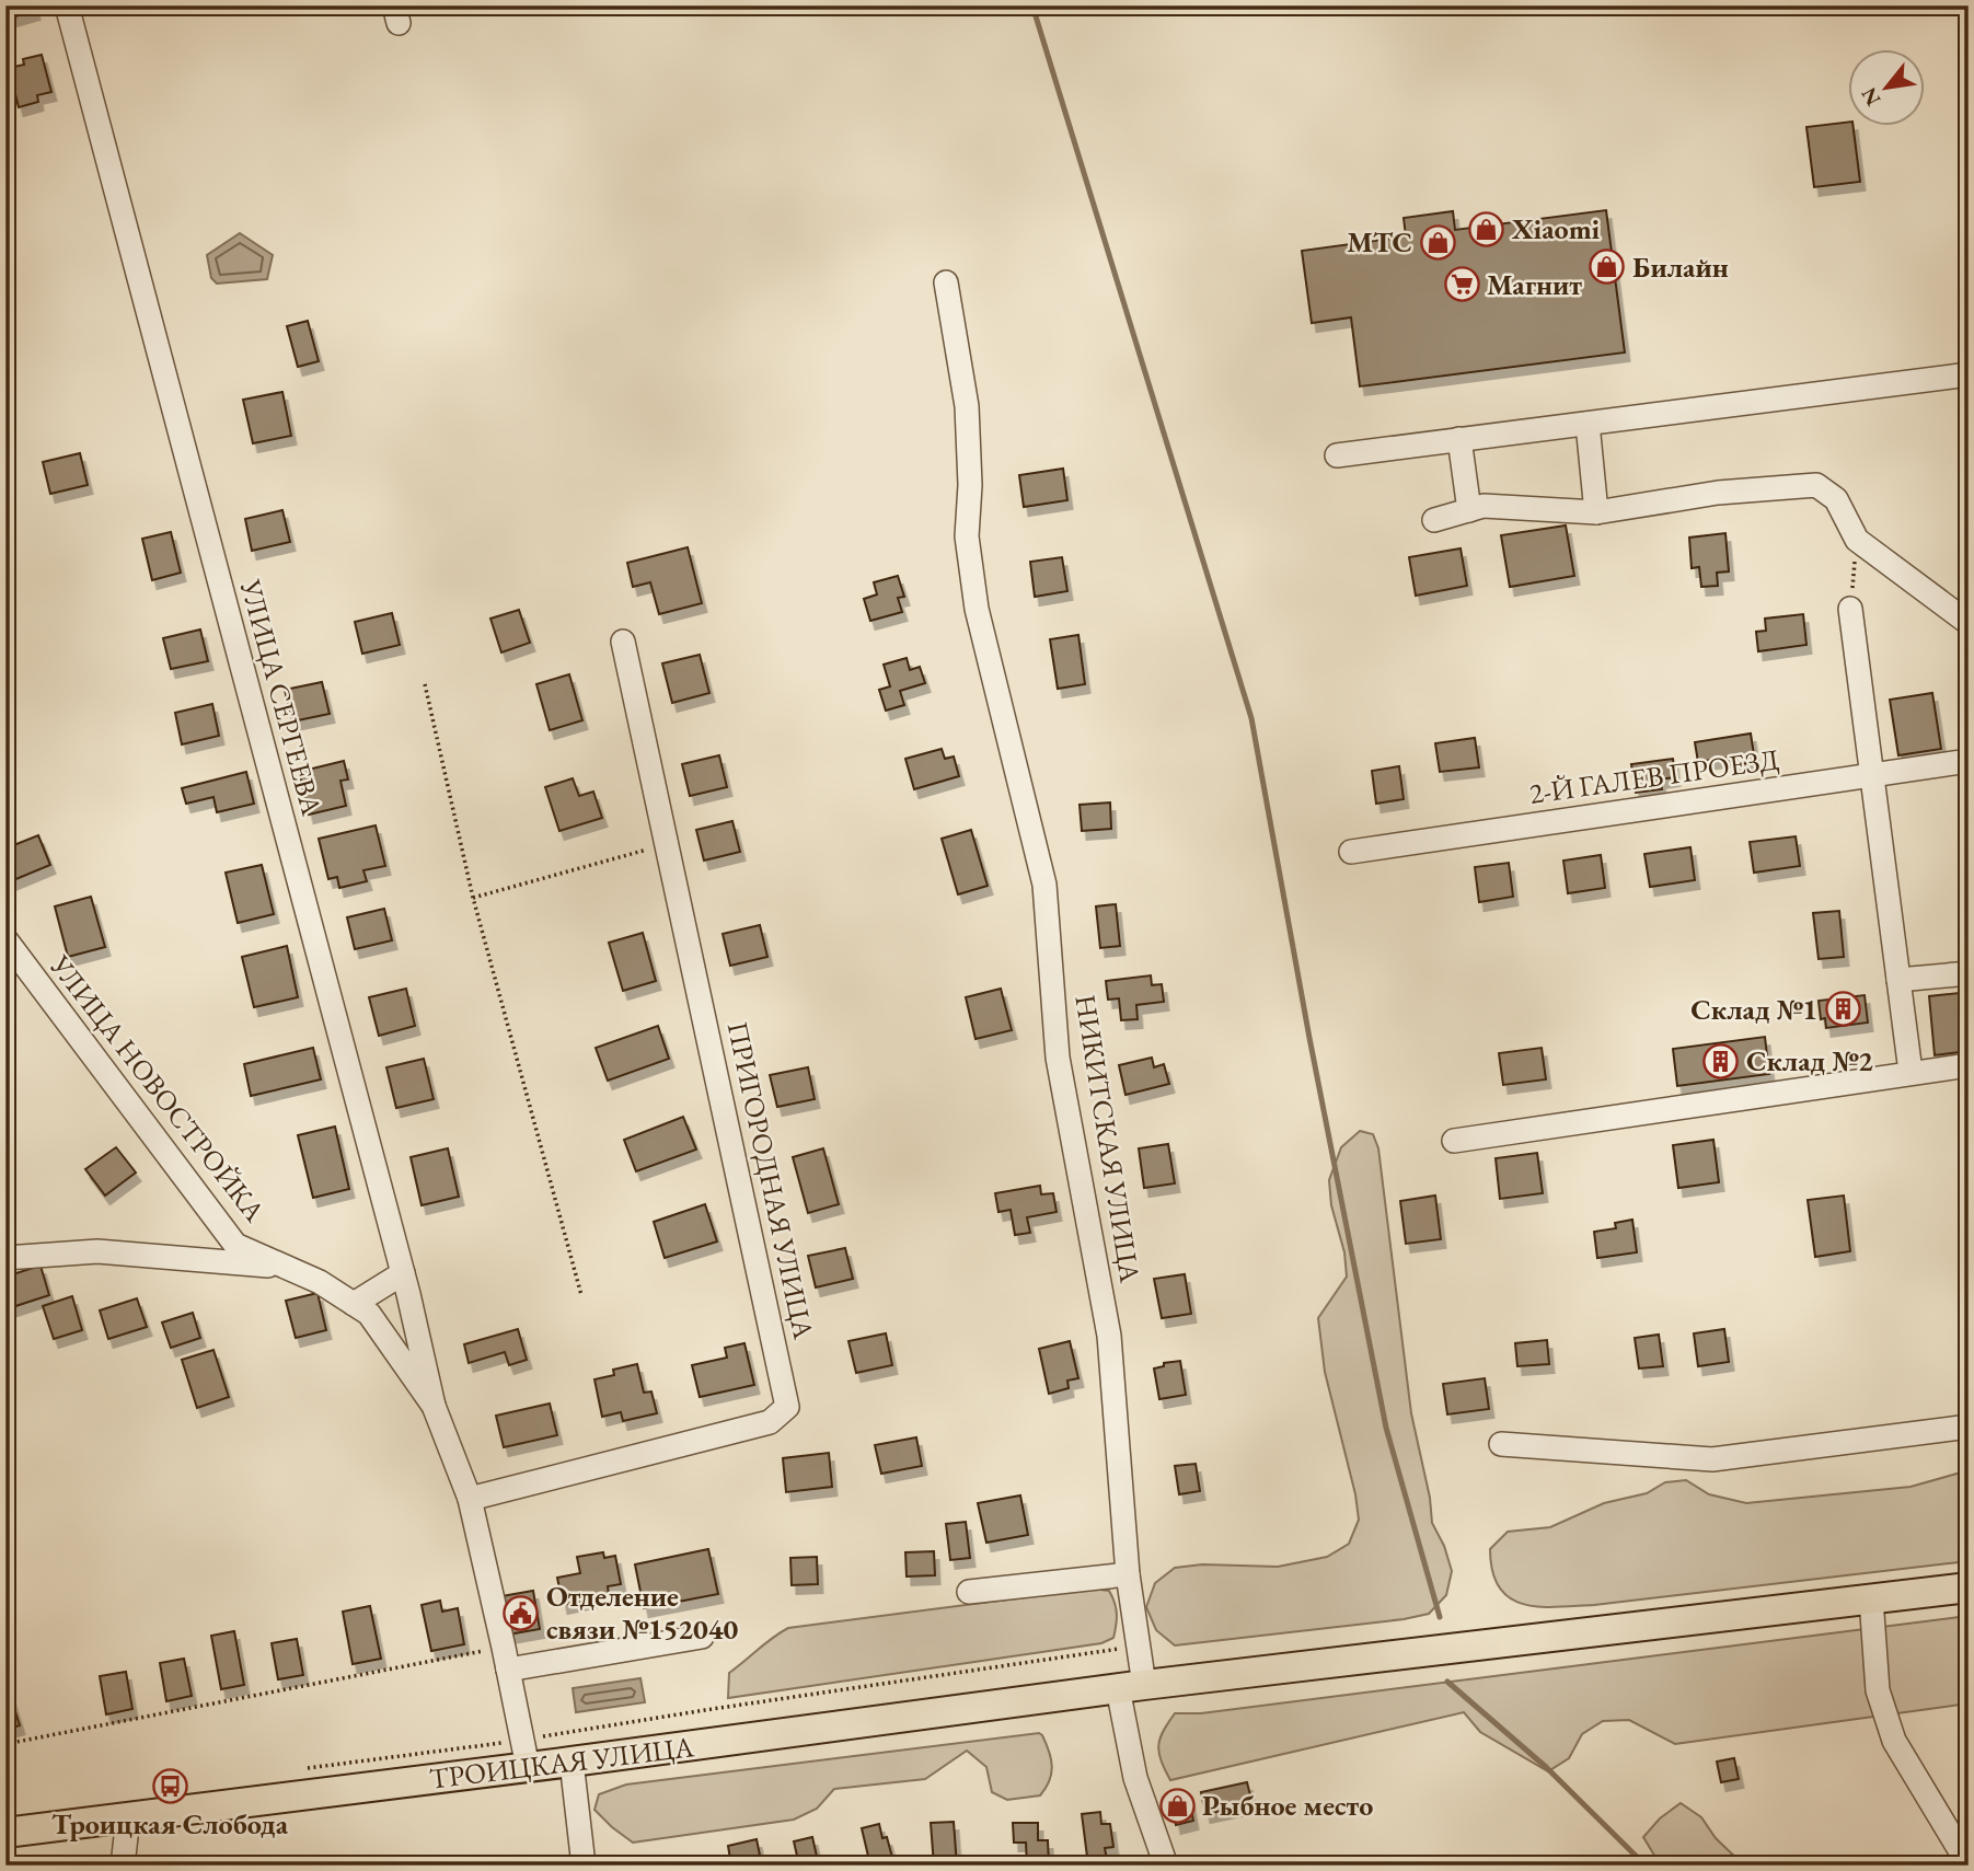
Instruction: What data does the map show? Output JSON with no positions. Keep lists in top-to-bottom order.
{
  "streets": {
    "main road": ["ТРОИЦКАЯ УЛИЦА"],
    "street": [
      "УЛИЦА СЕРГЕЕВА",
      "2-Й ГАЛЕВ ПРОЕЗД",
      "УЛИЦА НОВОСТРОЙКА",
      "НИКИТСКАЯ УЛИЦА",
      "ПРИГОРОДНАЯ УЛИЦА"
    ]
  },
  "crossings": [
    ["УЛИЦА СЕРГЕЕВА", "УЛИЦА НОВОСТРОЙКА"],
    ["УЛИЦА НОВОСТРОЙКА", "ПРИГОРОДНАЯ УЛИЦА"],
    ["УЛИЦА НОВОСТРОЙКА", "ТРОИЦКАЯ УЛИЦА"],
    ["НИКИТСКАЯ УЛИЦА", "ТРОИЦКАЯ УЛИЦА"]
  ],
  "places": {
    "shop": [
      "Xiaomi",
      "МТС",
      "Билайн",
      "Рыбное место"
    ],
    "supermarket": ["Магнит"],
    "building": ["Склад №1", "Склад №2"],
    "public building": ["Отделение связи №152040"],
    "bus stop": ["Троицкая Слобода"]
  },
  "north": "bottom left"
}
